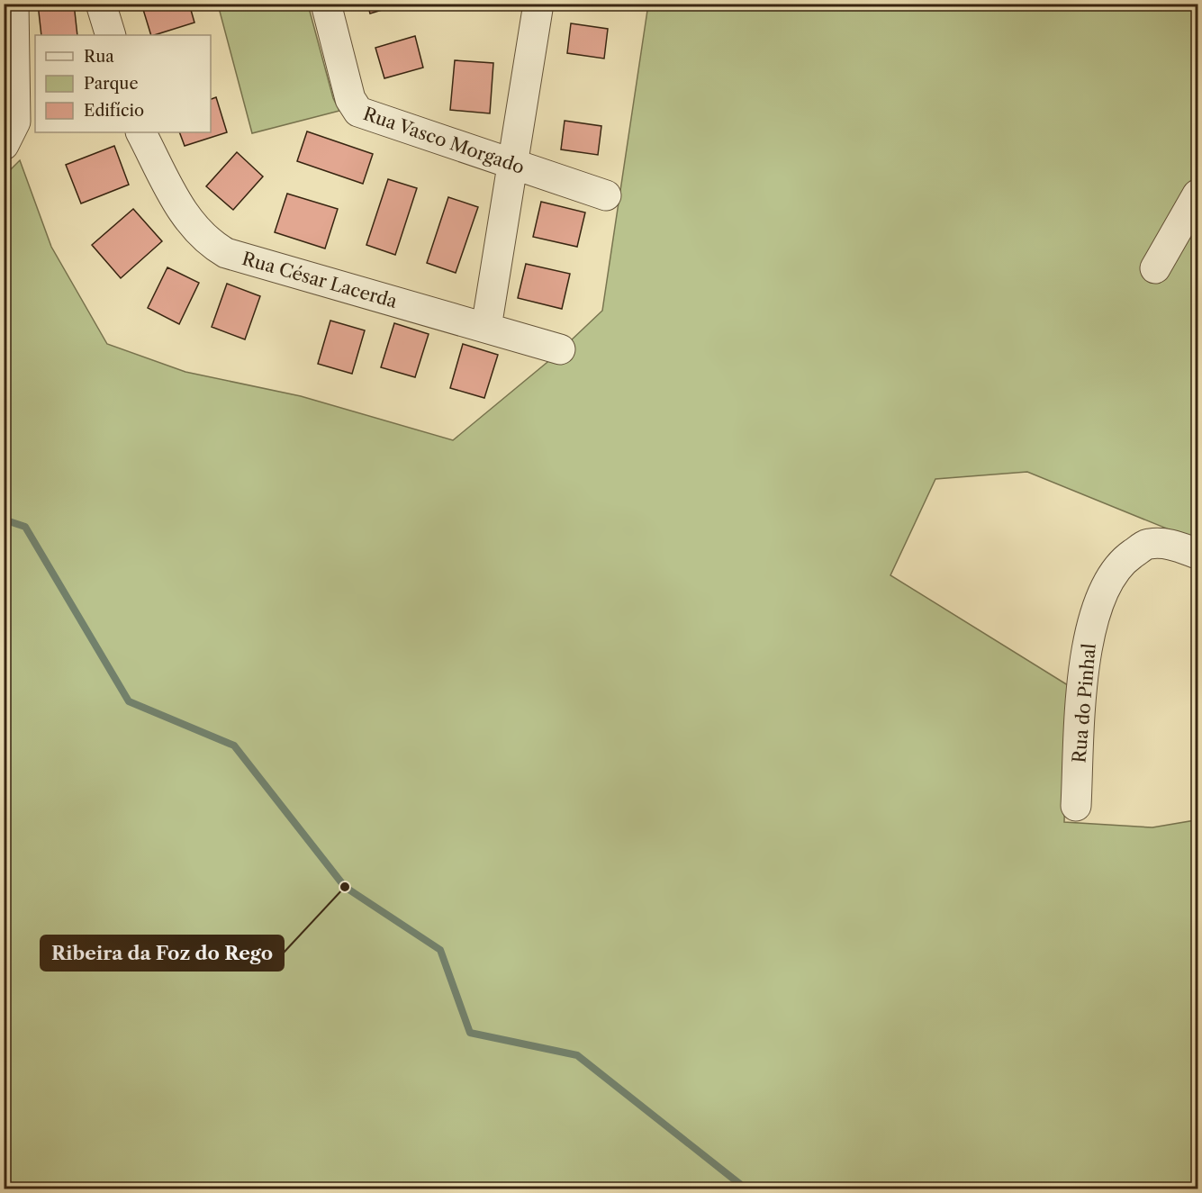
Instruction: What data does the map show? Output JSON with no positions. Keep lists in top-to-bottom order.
{
  "streets": {
    "street": ["Rua Vasco Morgado", "Rua César Lacerda", "Rua do Pinhal"]
  },
  "places": ["Ribeira da Foz do Rego"],
  "legend": ["Rua", "Parque", "Edifício"]
}
